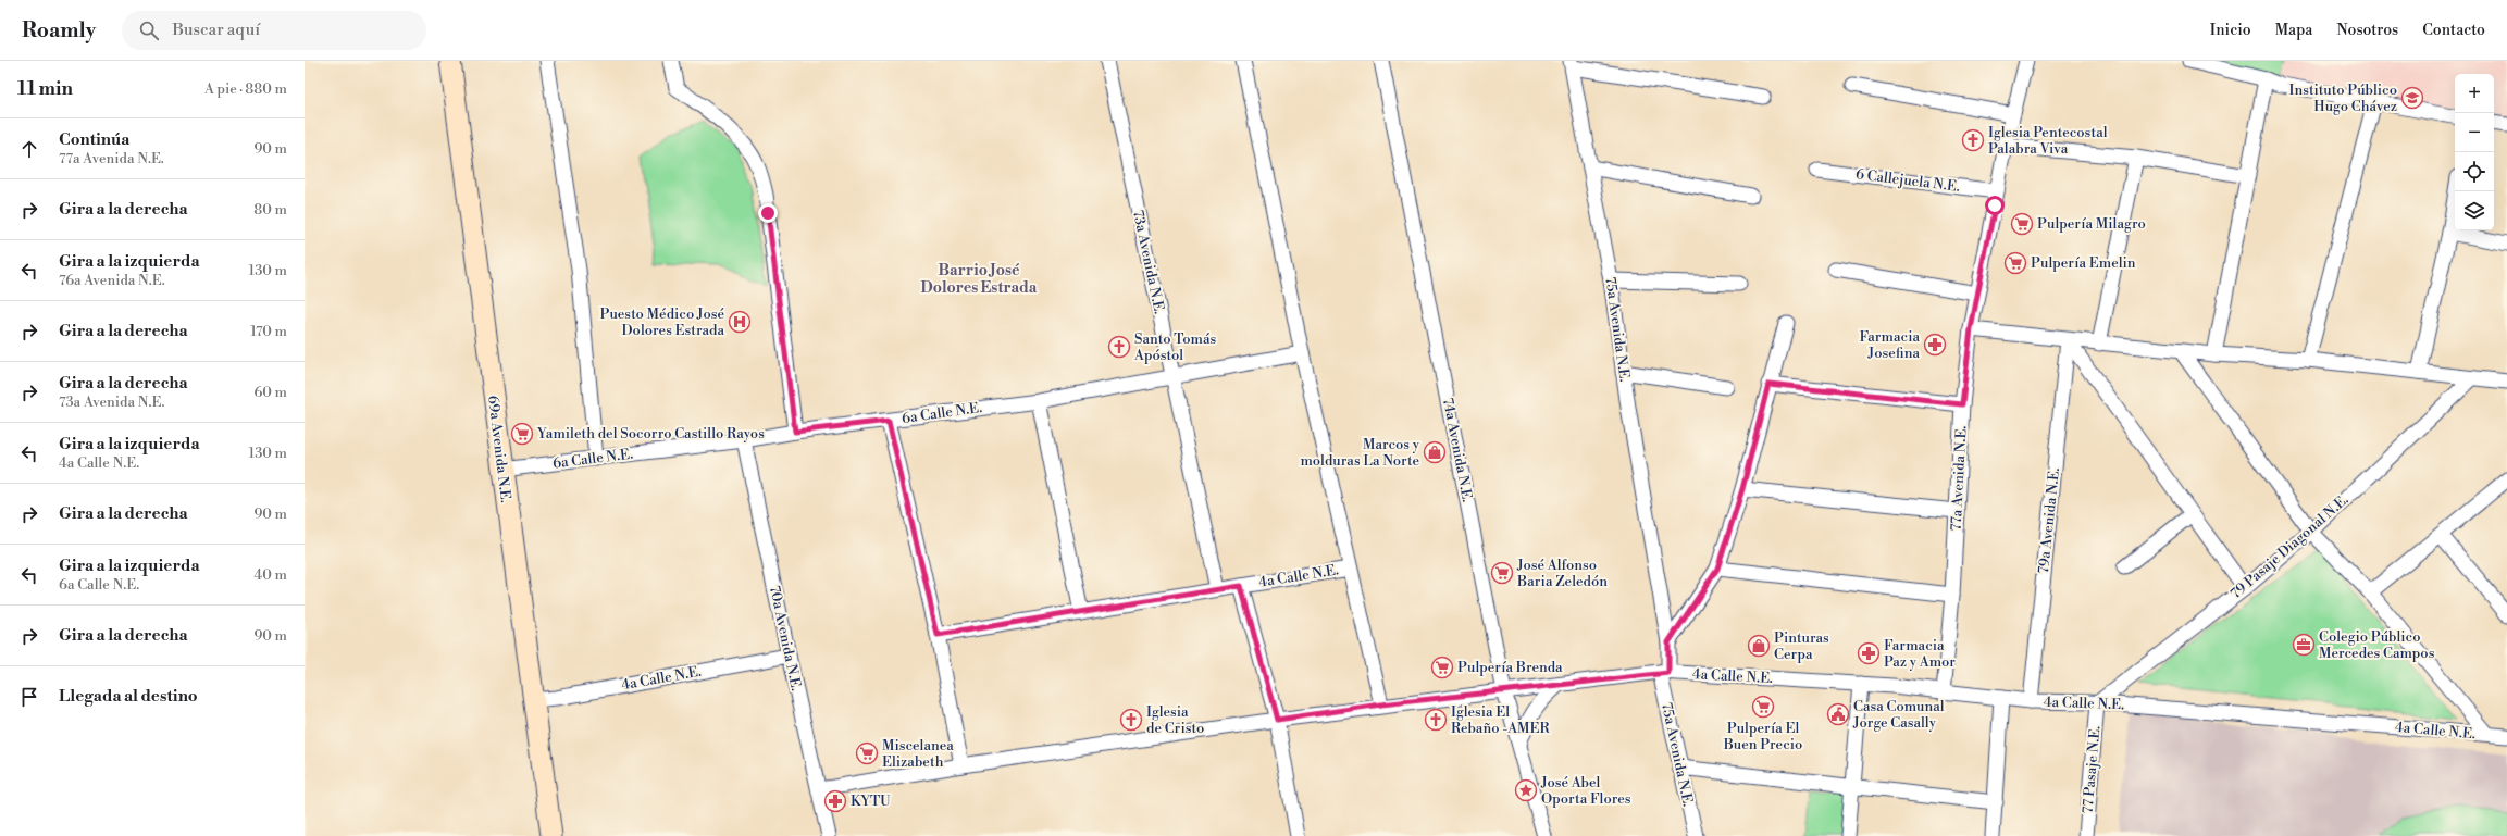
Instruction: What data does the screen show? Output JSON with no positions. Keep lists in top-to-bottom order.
{
  "streets": {
    "street": [
      "6 Callejuela N.E.",
      "73a Avenida N.E.",
      "75a Avenida N.E.",
      "6a Calle N.E.",
      "69a Avenida N.E.",
      "74a Avenida N.E.",
      "77a Avenida N.E.",
      "79a Avenida N.E.",
      "79 Pasaje Diagonal N.E.",
      "4a Calle N.E.",
      "70a Avenida N.E.",
      "77 Pasaje N.E."
    ]
  },
  "crossings": [
    ["6 Callejuela N.E.", "77a Avenida N.E."],
    ["73a Avenida N.E.", "6a Calle N.E."],
    ["73a Avenida N.E.", "4a Calle N.E."],
    ["75a Avenida N.E.", "4a Calle N.E."],
    ["6a Calle N.E.", "69a Avenida N.E."],
    ["6a Calle N.E.", "70a Avenida N.E."],
    ["69a Avenida N.E.", "4a Calle N.E."],
    ["74a Avenida N.E.", "4a Calle N.E."],
    ["77a Avenida N.E.", "4a Calle N.E."],
    ["79a Avenida N.E.", "4a Calle N.E."],
    ["79 Pasaje Diagonal N.E.", "4a Calle N.E."],
    ["79 Pasaje Diagonal N.E.", "77 Pasaje N.E."],
    ["4a Calle N.E.", "70a Avenida N.E."],
    ["4a Calle N.E.", "77 Pasaje N.E."]
  ],
  "districts": ["Barrio José Dolores Estrada"],
  "places": {
    "school or university": ["Instituto Público Hugo Chávez"],
    "church": [
      "Iglesia Pentecostal Palabra Viva",
      "Santo Tomás Apóstol",
      "Iglesia de Cristo",
      "Iglesia El Rebaño -AMER"
    ],
    "supermarket": [
      "Pulpería Milagro",
      "Pulpería Emelin",
      "Yamileth del Socorro Castillo Rayos",
      "José Alfonso Baria Zeledón",
      "Pulpería Brenda",
      "Pulpería El Buen Precio",
      "Miscelanea Elizabeth"
    ],
    "hospital": ["Puesto Médico José Dolores Estrada"],
    "pharmacy": ["Farmacia Josefina", "Farmacia Paz y Amor", "KYTU"],
    "shop": ["Marcos y molduras La Norte", "Pinturas Cerpa"],
    "office": ["Colegio Público Mercedes Campos"],
    "public building": ["Casa Comunal Jorge Casally"],
    "place": ["José Abel Oporta Flores"]
  },
  "page": {
    "header": "Roamly",
    "search": "Buscar aquí",
    "nav": [
      "Inicio",
      "Mapa",
      "Nosotros",
      "Contacto"
    ],
    "heading": ["11 min", "A pie · 880 m"],
    "map_buttons": ["+", "−"],
    "list": [
      ["Continúa", "77a Avenida N.E.", "90 m"],
      ["Gira a la derecha", "80 m"],
      ["Gira a la izquierda", "76a Avenida N.E.", "130 m"],
      ["Gira a la derecha", "170 m"],
      ["Gira a la derecha", "73a Avenida N.E.", "60 m"],
      ["Gira a la izquierda", "4a Calle N.E.", "130 m"],
      ["Gira a la derecha", "90 m"],
      ["Gira a la izquierda", "6a Calle N.E.", "40 m"],
      ["Gira a la derecha", "90 m"],
      "Llegada al destino"
    ]
  }
}
